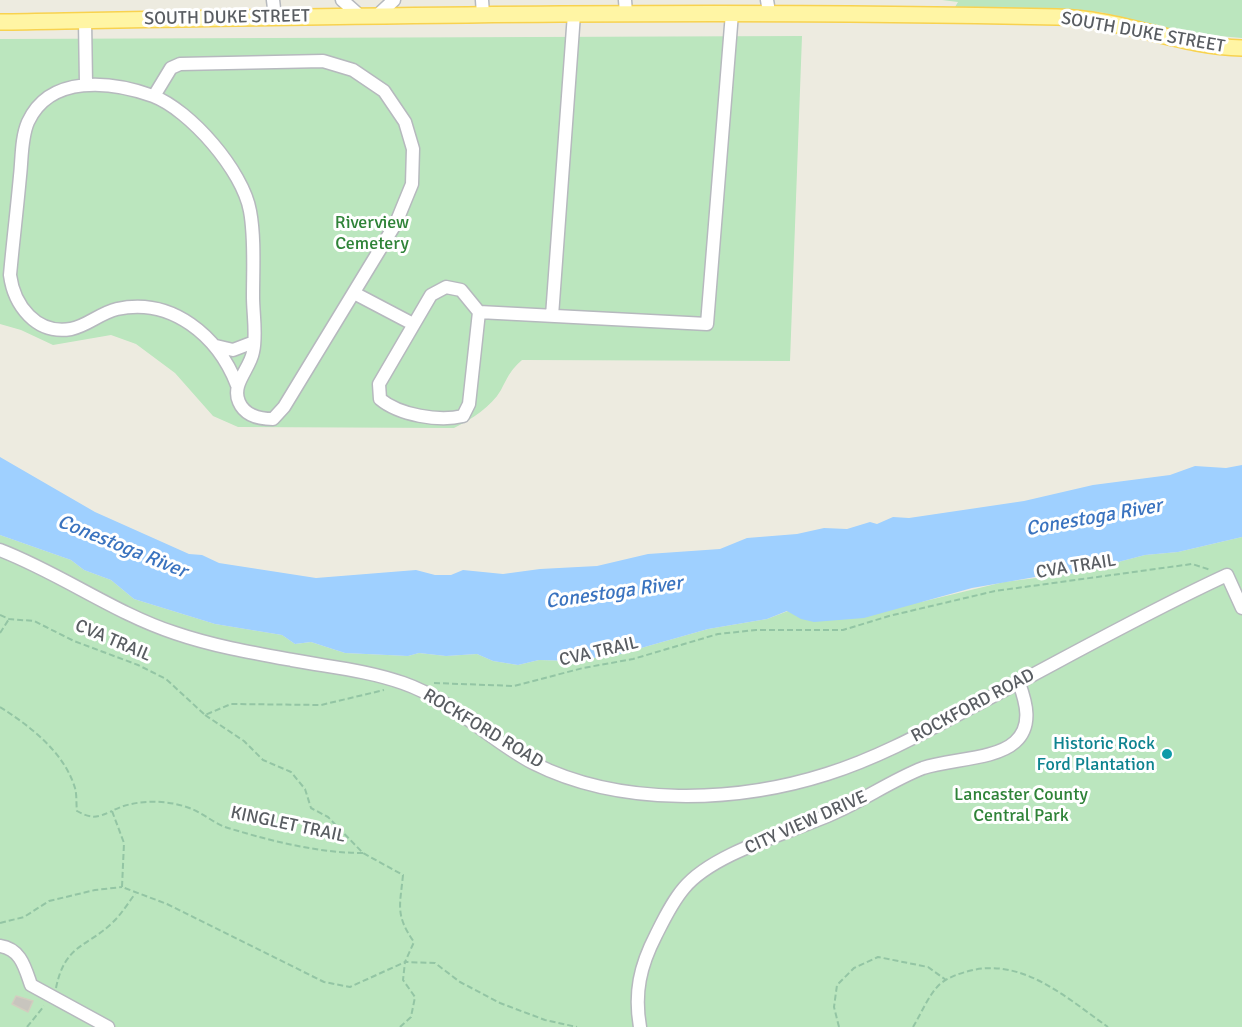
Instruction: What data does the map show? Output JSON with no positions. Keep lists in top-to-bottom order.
{
  "streets": {
    "main road": ["SOUTH DUKE STREET"],
    "street": ["ROCKFORD ROAD", "CITY VIEW DRIVE"],
    "path": ["CVA TRAIL", "KINGLET TRAIL"]
  },
  "crossings": [
    ["CVA TRAIL", "ROCKFORD ROAD"],
    ["CVA TRAIL", "KINGLET TRAIL"],
    ["ROCKFORD ROAD", "CITY VIEW DRIVE"]
  ],
  "water": ["Conestoga River"],
  "parks": ["Riverview Cemetery", "Lancaster County Central Park"],
  "places": ["Historic Rock Ford Plantation"]
}
